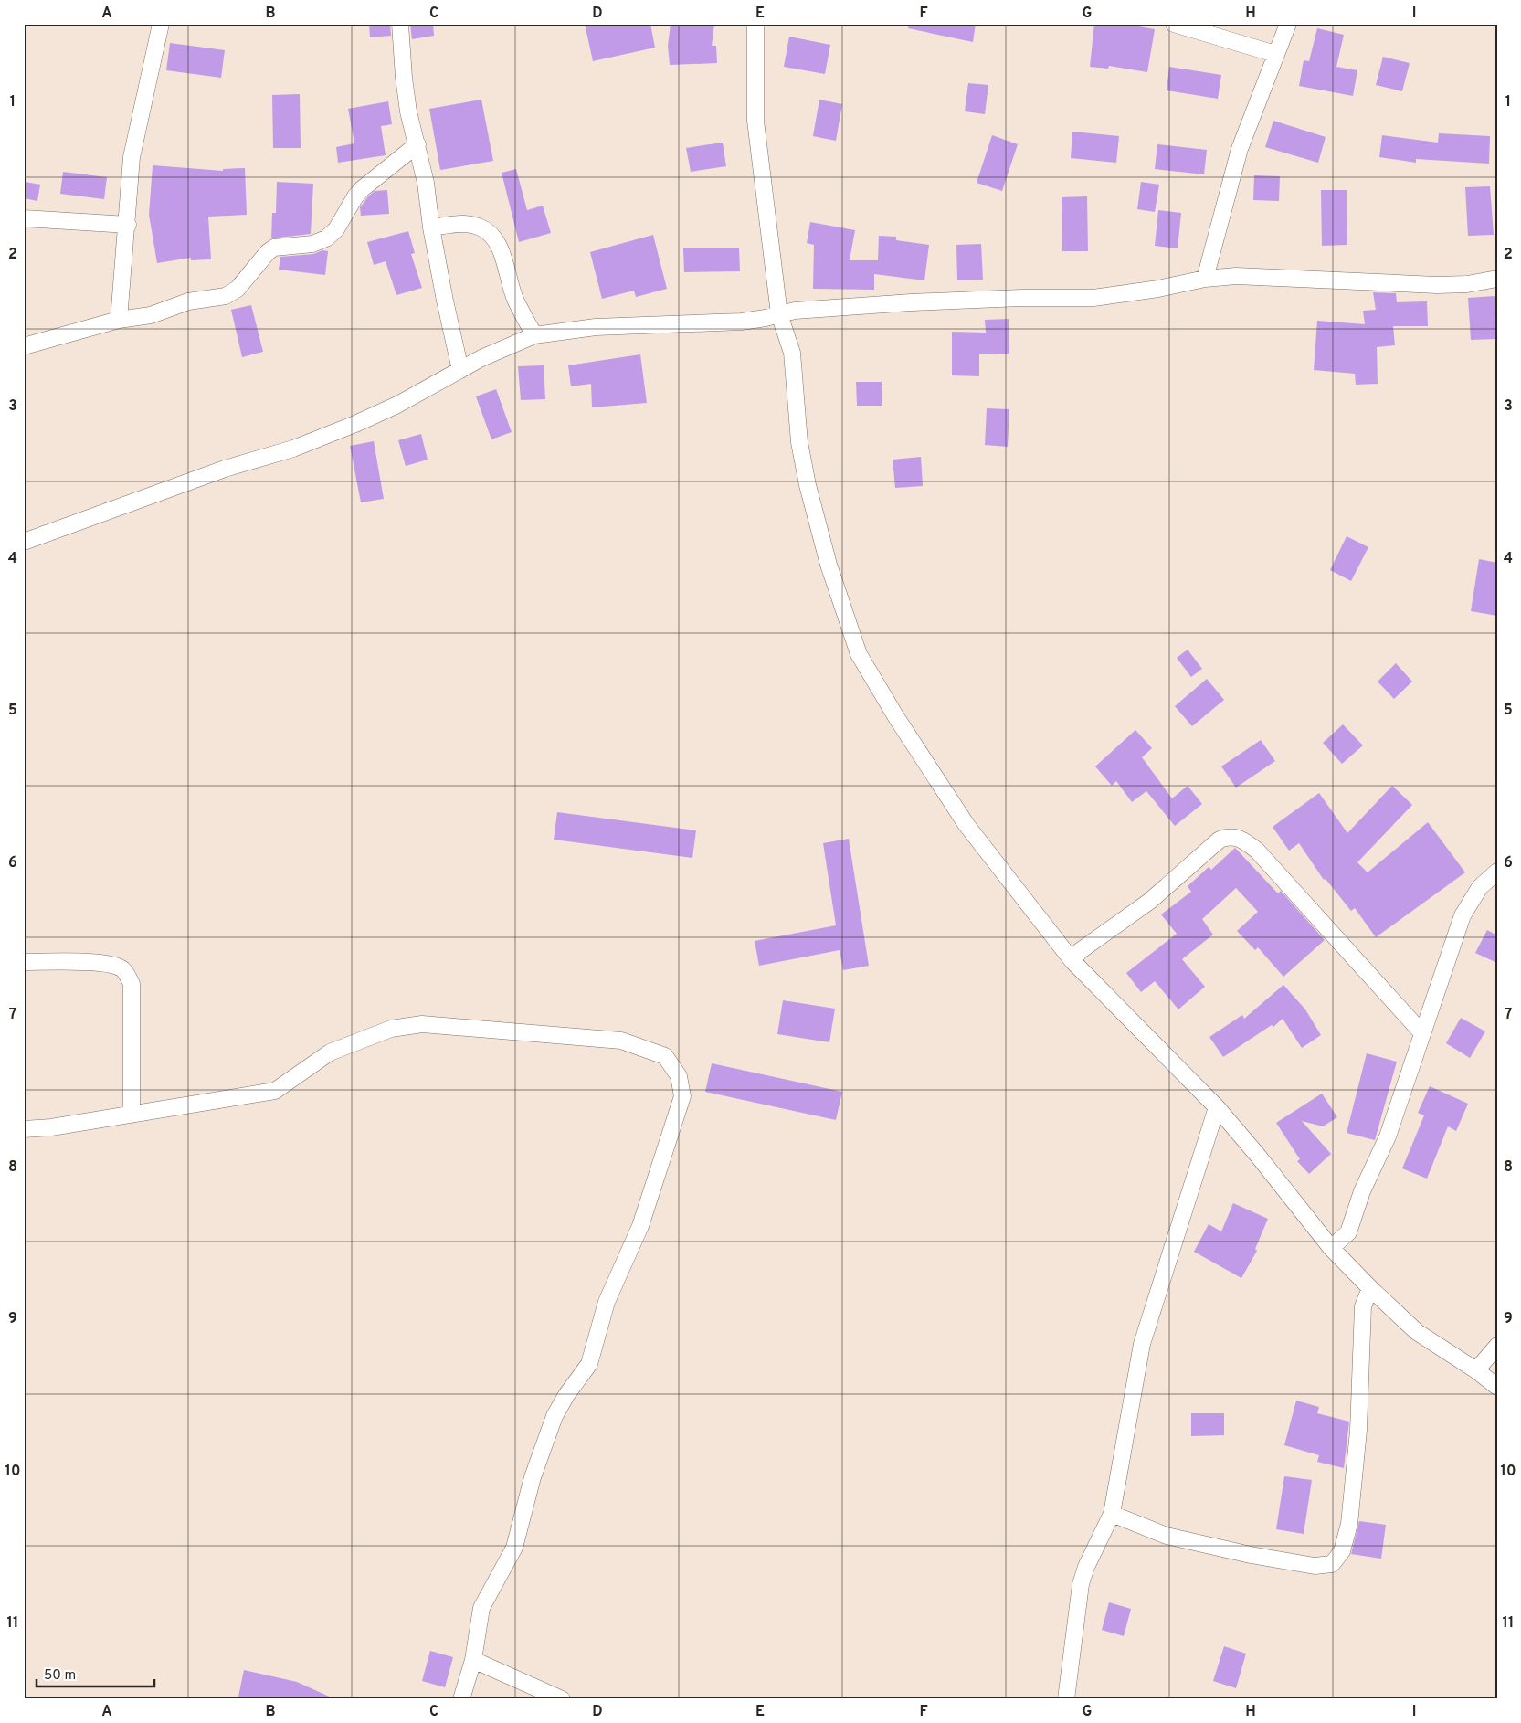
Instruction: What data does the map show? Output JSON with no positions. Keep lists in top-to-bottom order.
{
  "scale_bar": "50 m",
  "grid": {
    "columns": [
      "A",
      "B",
      "C",
      "D",
      "E",
      "F",
      "G",
      "H",
      "I"
    ],
    "rows": [
      "1",
      "2",
      "3",
      "4",
      "5",
      "6",
      "7",
      "8",
      "9",
      "10",
      "11"
    ]
  }
}
